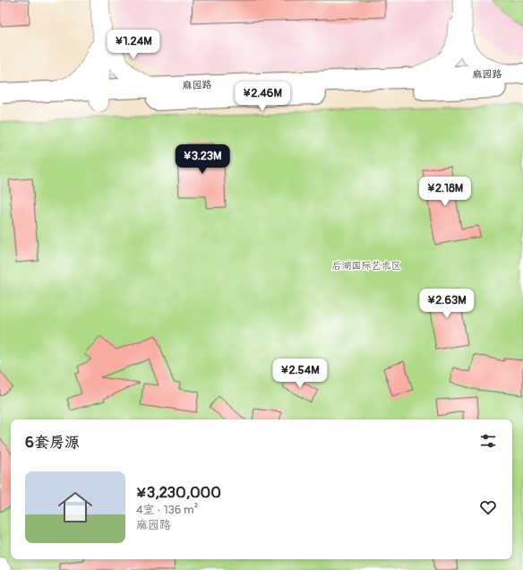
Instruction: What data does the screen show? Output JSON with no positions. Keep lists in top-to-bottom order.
{
  "streets": {
    "main road": ["麻园路"]
  },
  "parks": ["后湖国际艺术区"],
  "page": {
    "price": [
      "¥1.24M",
      "¥2.46M",
      "¥3.23M",
      "¥2.18M",
      "¥2.63M",
      "¥2.54M"
    ],
    "heading": "6套房源",
    "list": [
      {
        "name": "¥3,230,000",
        "note": "4室 · 136 m² · 麻园路"
      }
    ]
  }
}
